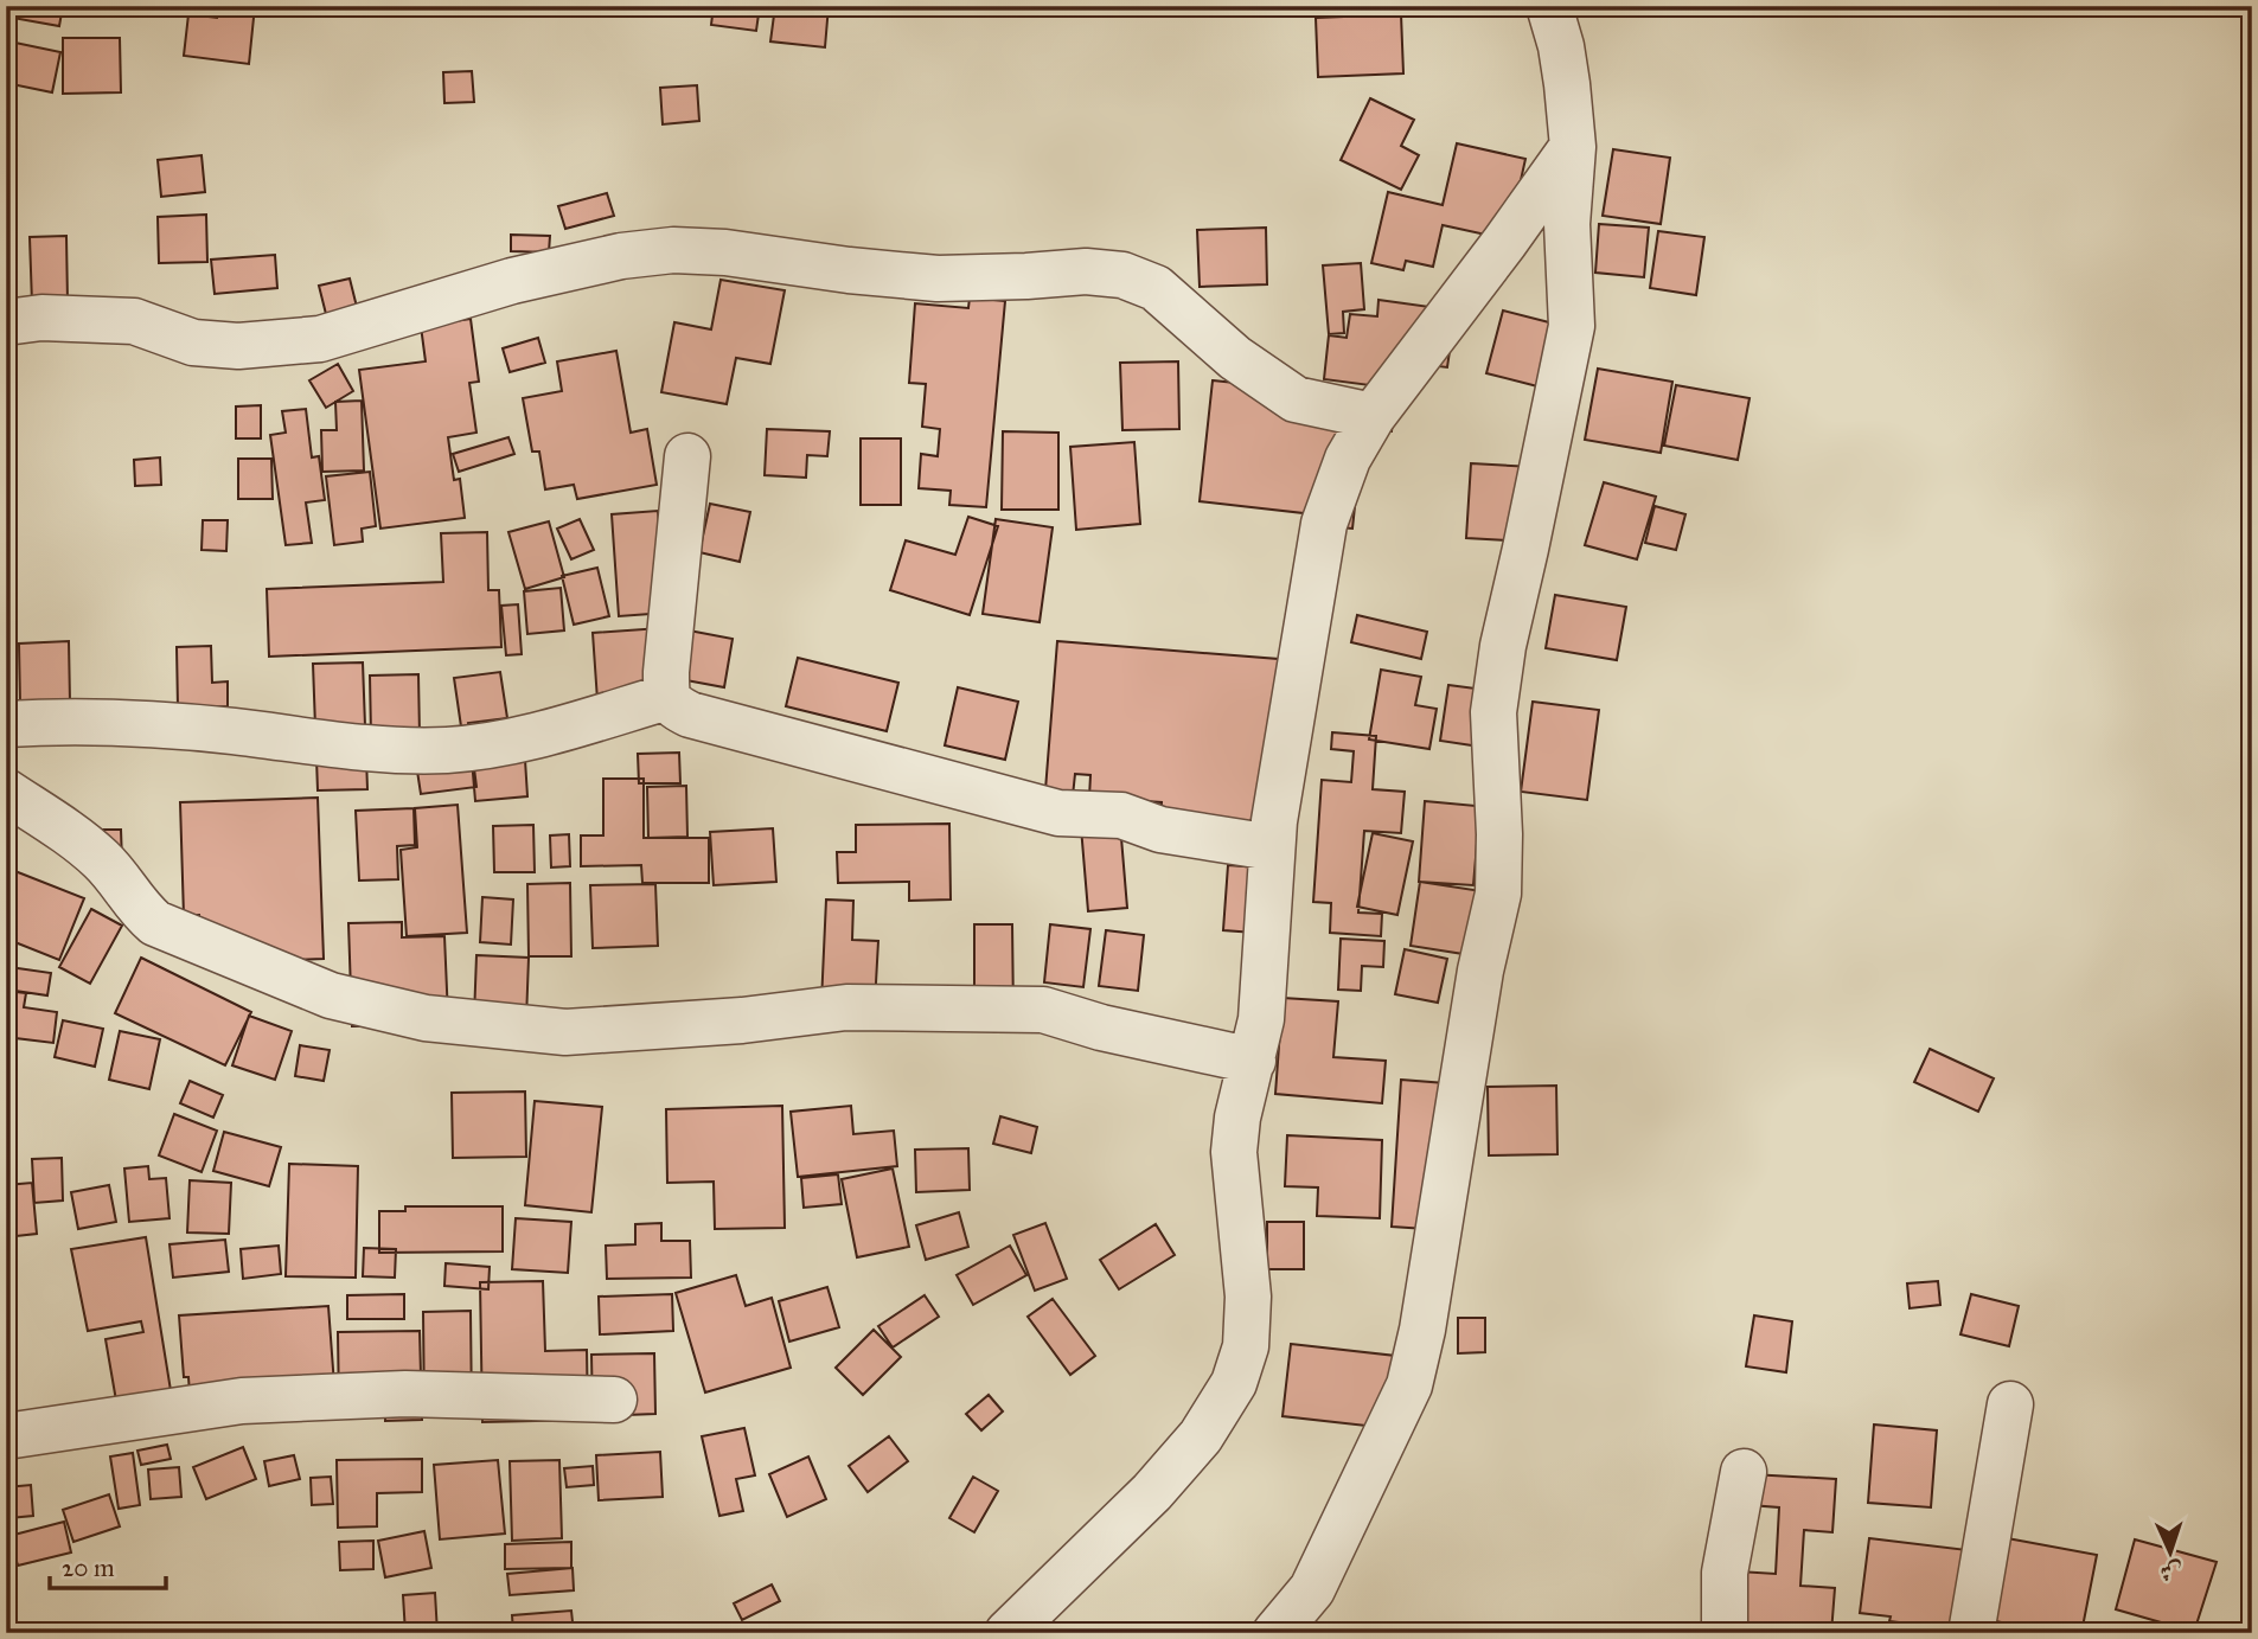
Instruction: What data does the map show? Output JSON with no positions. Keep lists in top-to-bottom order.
{
  "scale_bar": "20 m",
  "north": "bottom"
}
